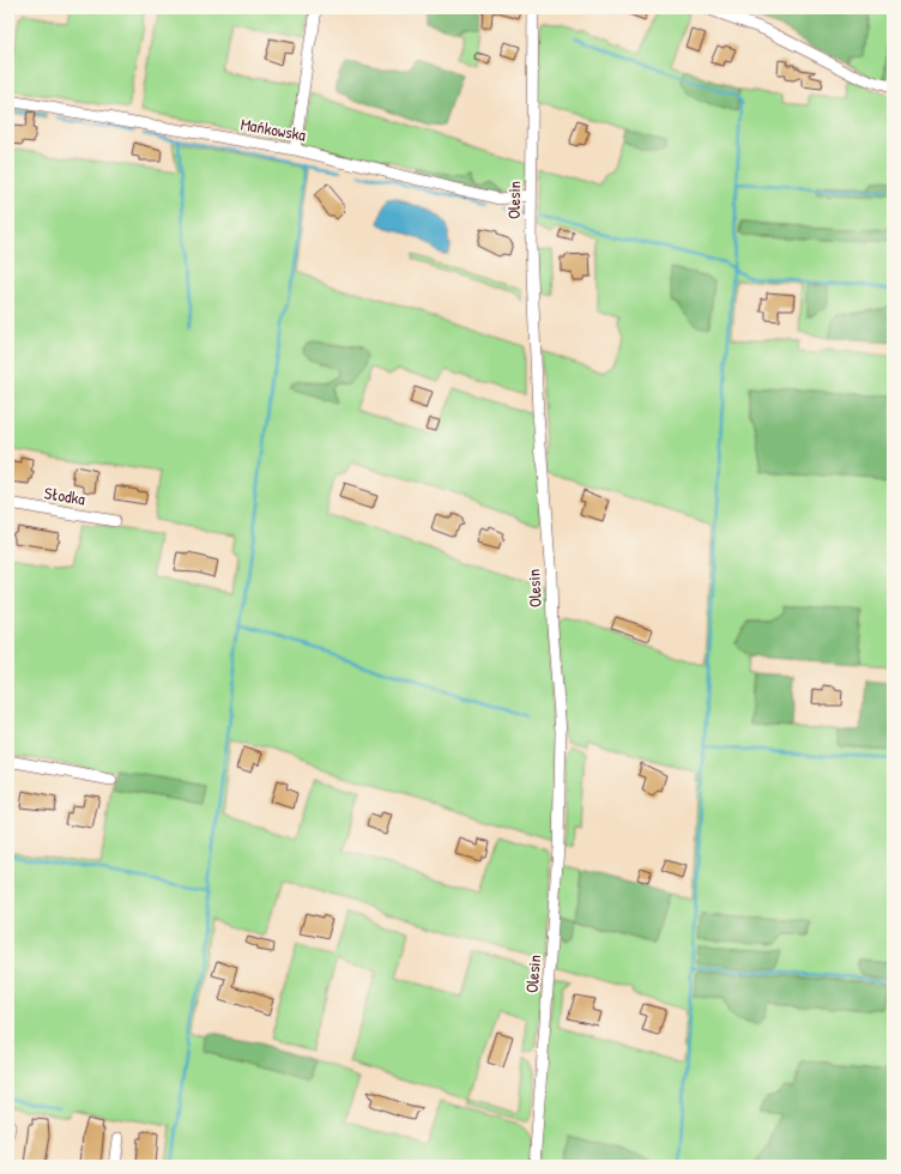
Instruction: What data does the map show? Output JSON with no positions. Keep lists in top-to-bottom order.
{
  "streets": {
    "street": ["Mańkowska", "Olesin", "Słodka"]
  },
  "crossings": [
    ["Mańkowska", "Olesin"]
  ]
}
